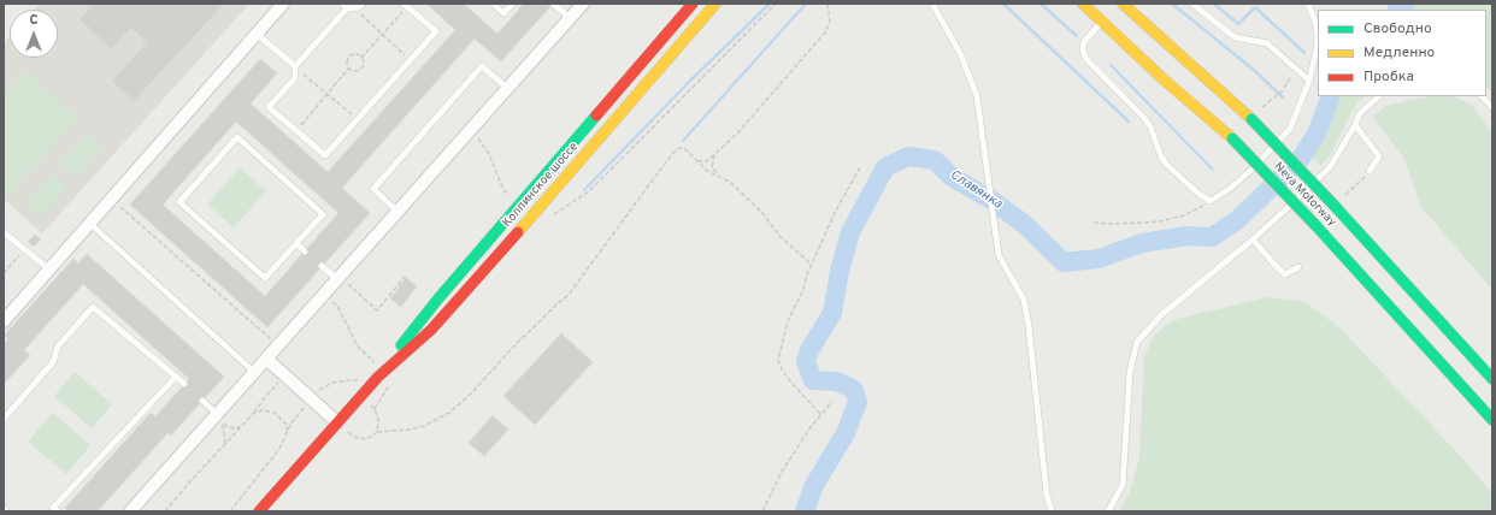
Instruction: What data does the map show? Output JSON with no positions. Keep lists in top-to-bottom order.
{
  "streets": {
    "main road": ["Колпинское шоссе", "Neva Motorway"]
  },
  "water": ["Славянка"],
  "legend": ["Свободно", "Медленно", "Пробка"],
  "north": "top"
}
